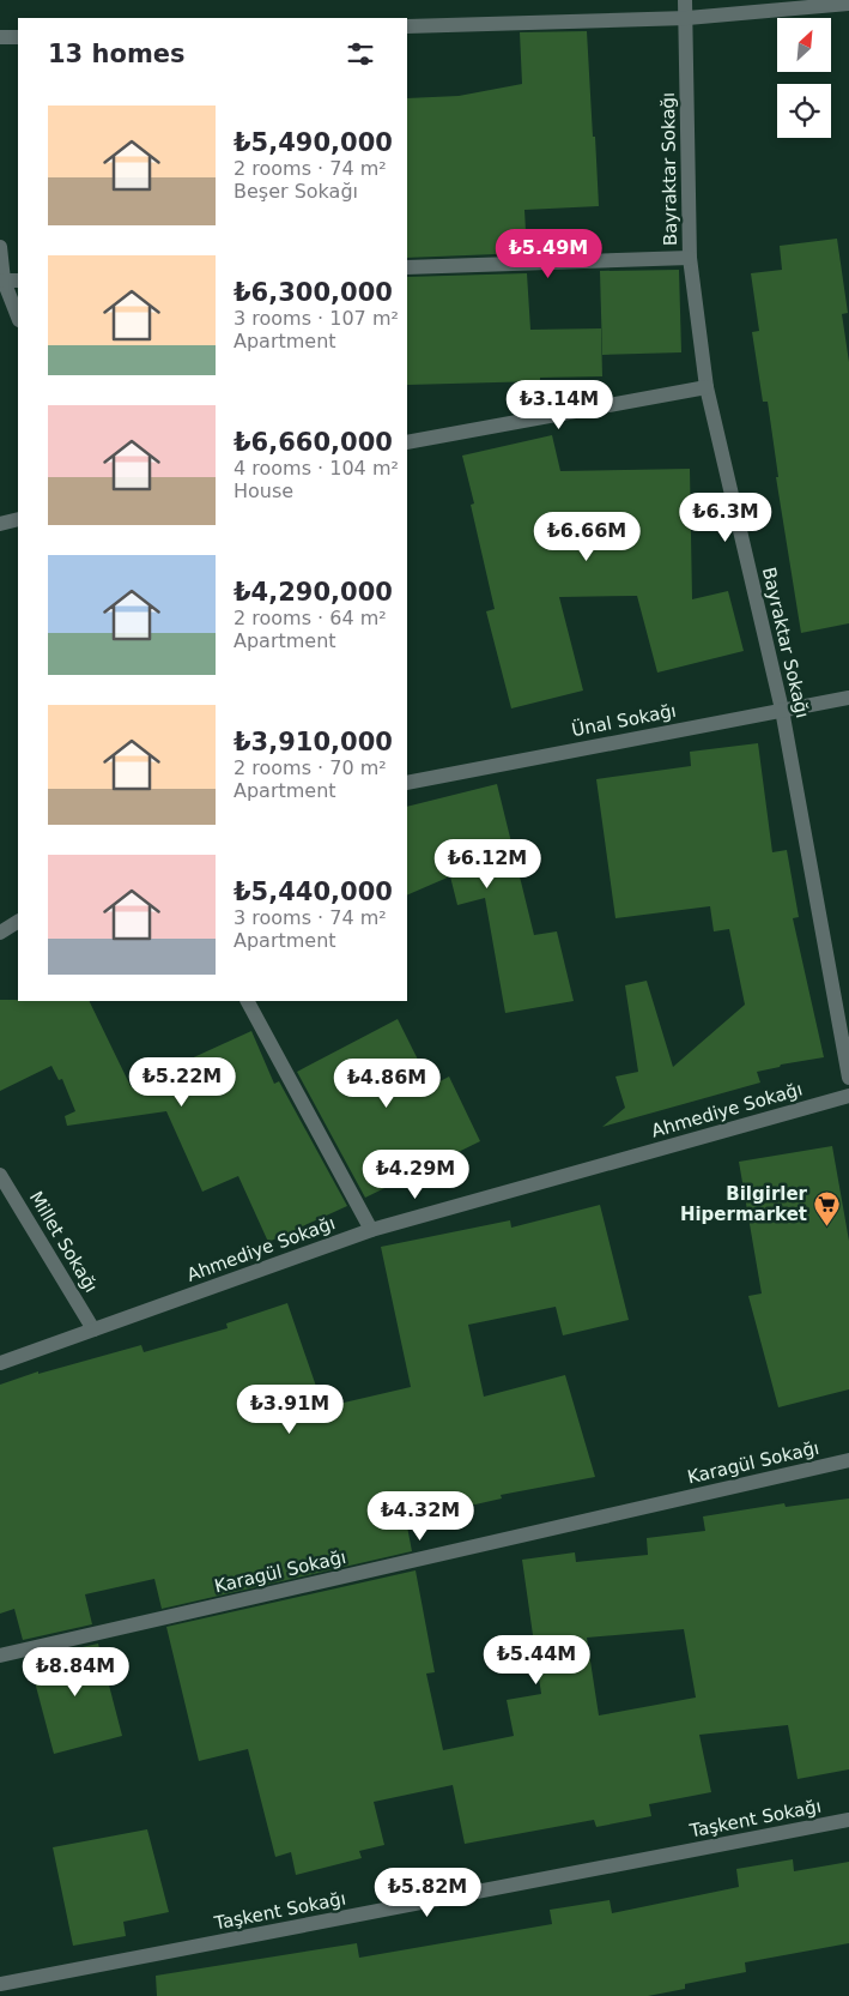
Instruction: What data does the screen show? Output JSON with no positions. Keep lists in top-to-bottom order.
{
  "streets": {
    "street": [
      "Bayraktar Sokağı",
      "Ünal Sokağı",
      "Ahmediye Sokağı",
      "Millet Sokağı",
      "Karagül Sokağı",
      "Taşkent Sokağı"
    ]
  },
  "crossings": [
    ["Bayraktar Sokağı", "Ünal Sokağı"],
    ["Ahmediye Sokağı", "Millet Sokağı"]
  ],
  "places": {
    "supermarket": ["Bilgirler Hipermarket"]
  },
  "north": "top right",
  "page": {
    "heading": "13 homes",
    "list": [
      {
        "name": "₺5,490,000",
        "note": "2 rooms · 74 m² · Beşer Sokağı"
      },
      {
        "name": "₺6,300,000",
        "note": "3 rooms · 107 m² · Apartment"
      },
      {
        "name": "₺6,660,000",
        "note": "4 rooms · 104 m² · House"
      },
      {
        "name": "₺4,290,000",
        "note": "2 rooms · 64 m² · Apartment"
      },
      {
        "name": "₺3,910,000",
        "note": "2 rooms · 70 m² · Apartment"
      },
      {
        "name": "₺5,440,000",
        "note": "3 rooms · 74 m² · Apartment"
      }
    ],
    "price": [
      "₺5.49M",
      "₺3.14M",
      "₺6.3M",
      "₺6.66M",
      "₺6.12M",
      "₺5.22M",
      "₺4.86M",
      "₺4.29M",
      "₺3.91M",
      "₺4.32M",
      "₺5.44M",
      "₺8.84M",
      "₺5.82M"
    ]
  }
}
